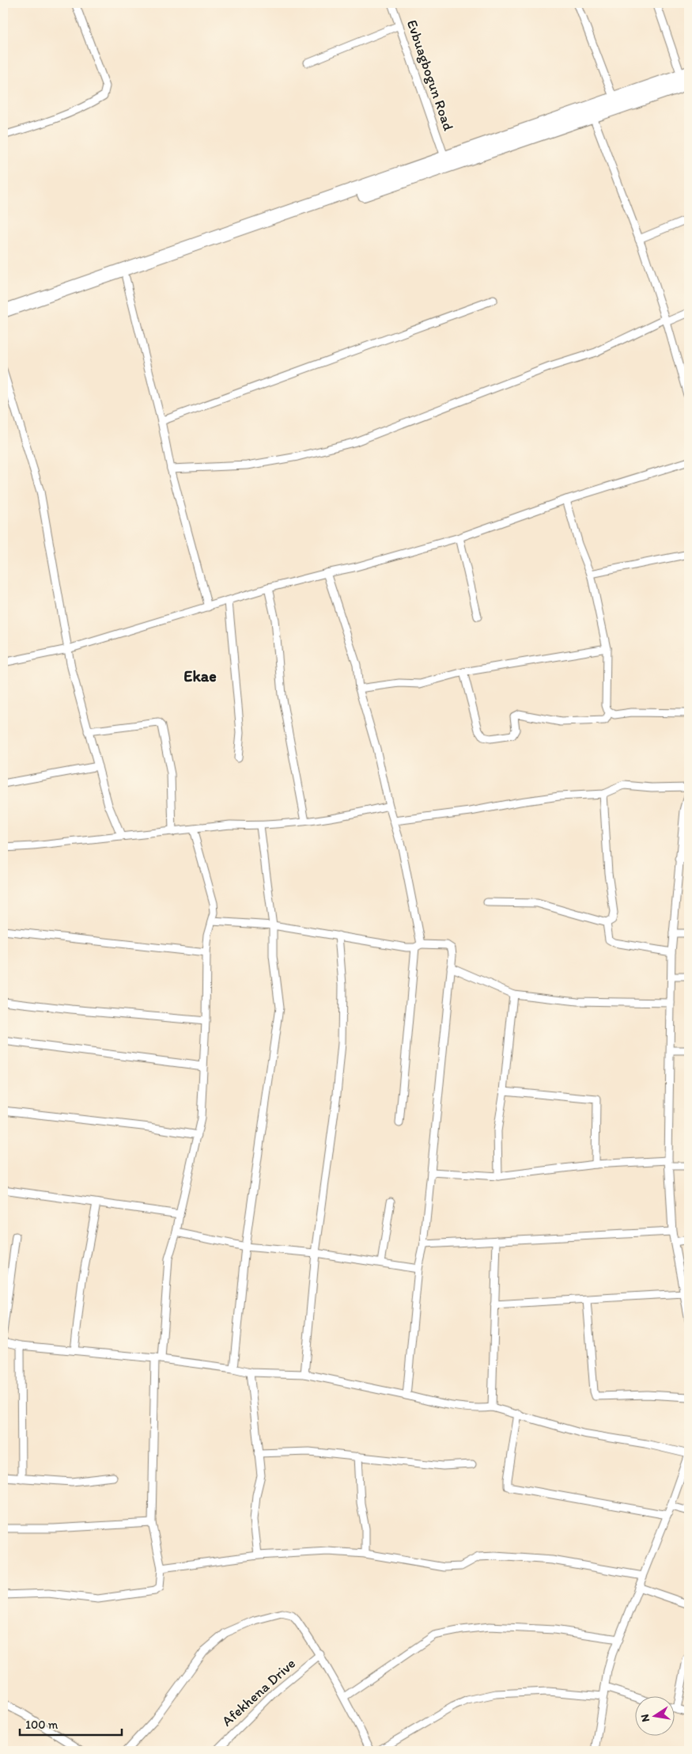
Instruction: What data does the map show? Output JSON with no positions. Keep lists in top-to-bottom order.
{
  "streets": {
    "street": ["Evbuagbogun Road", "Afekhena Drive"]
  },
  "districts": ["Ekae"],
  "scale_bar": "100 m",
  "north": "left"
}
